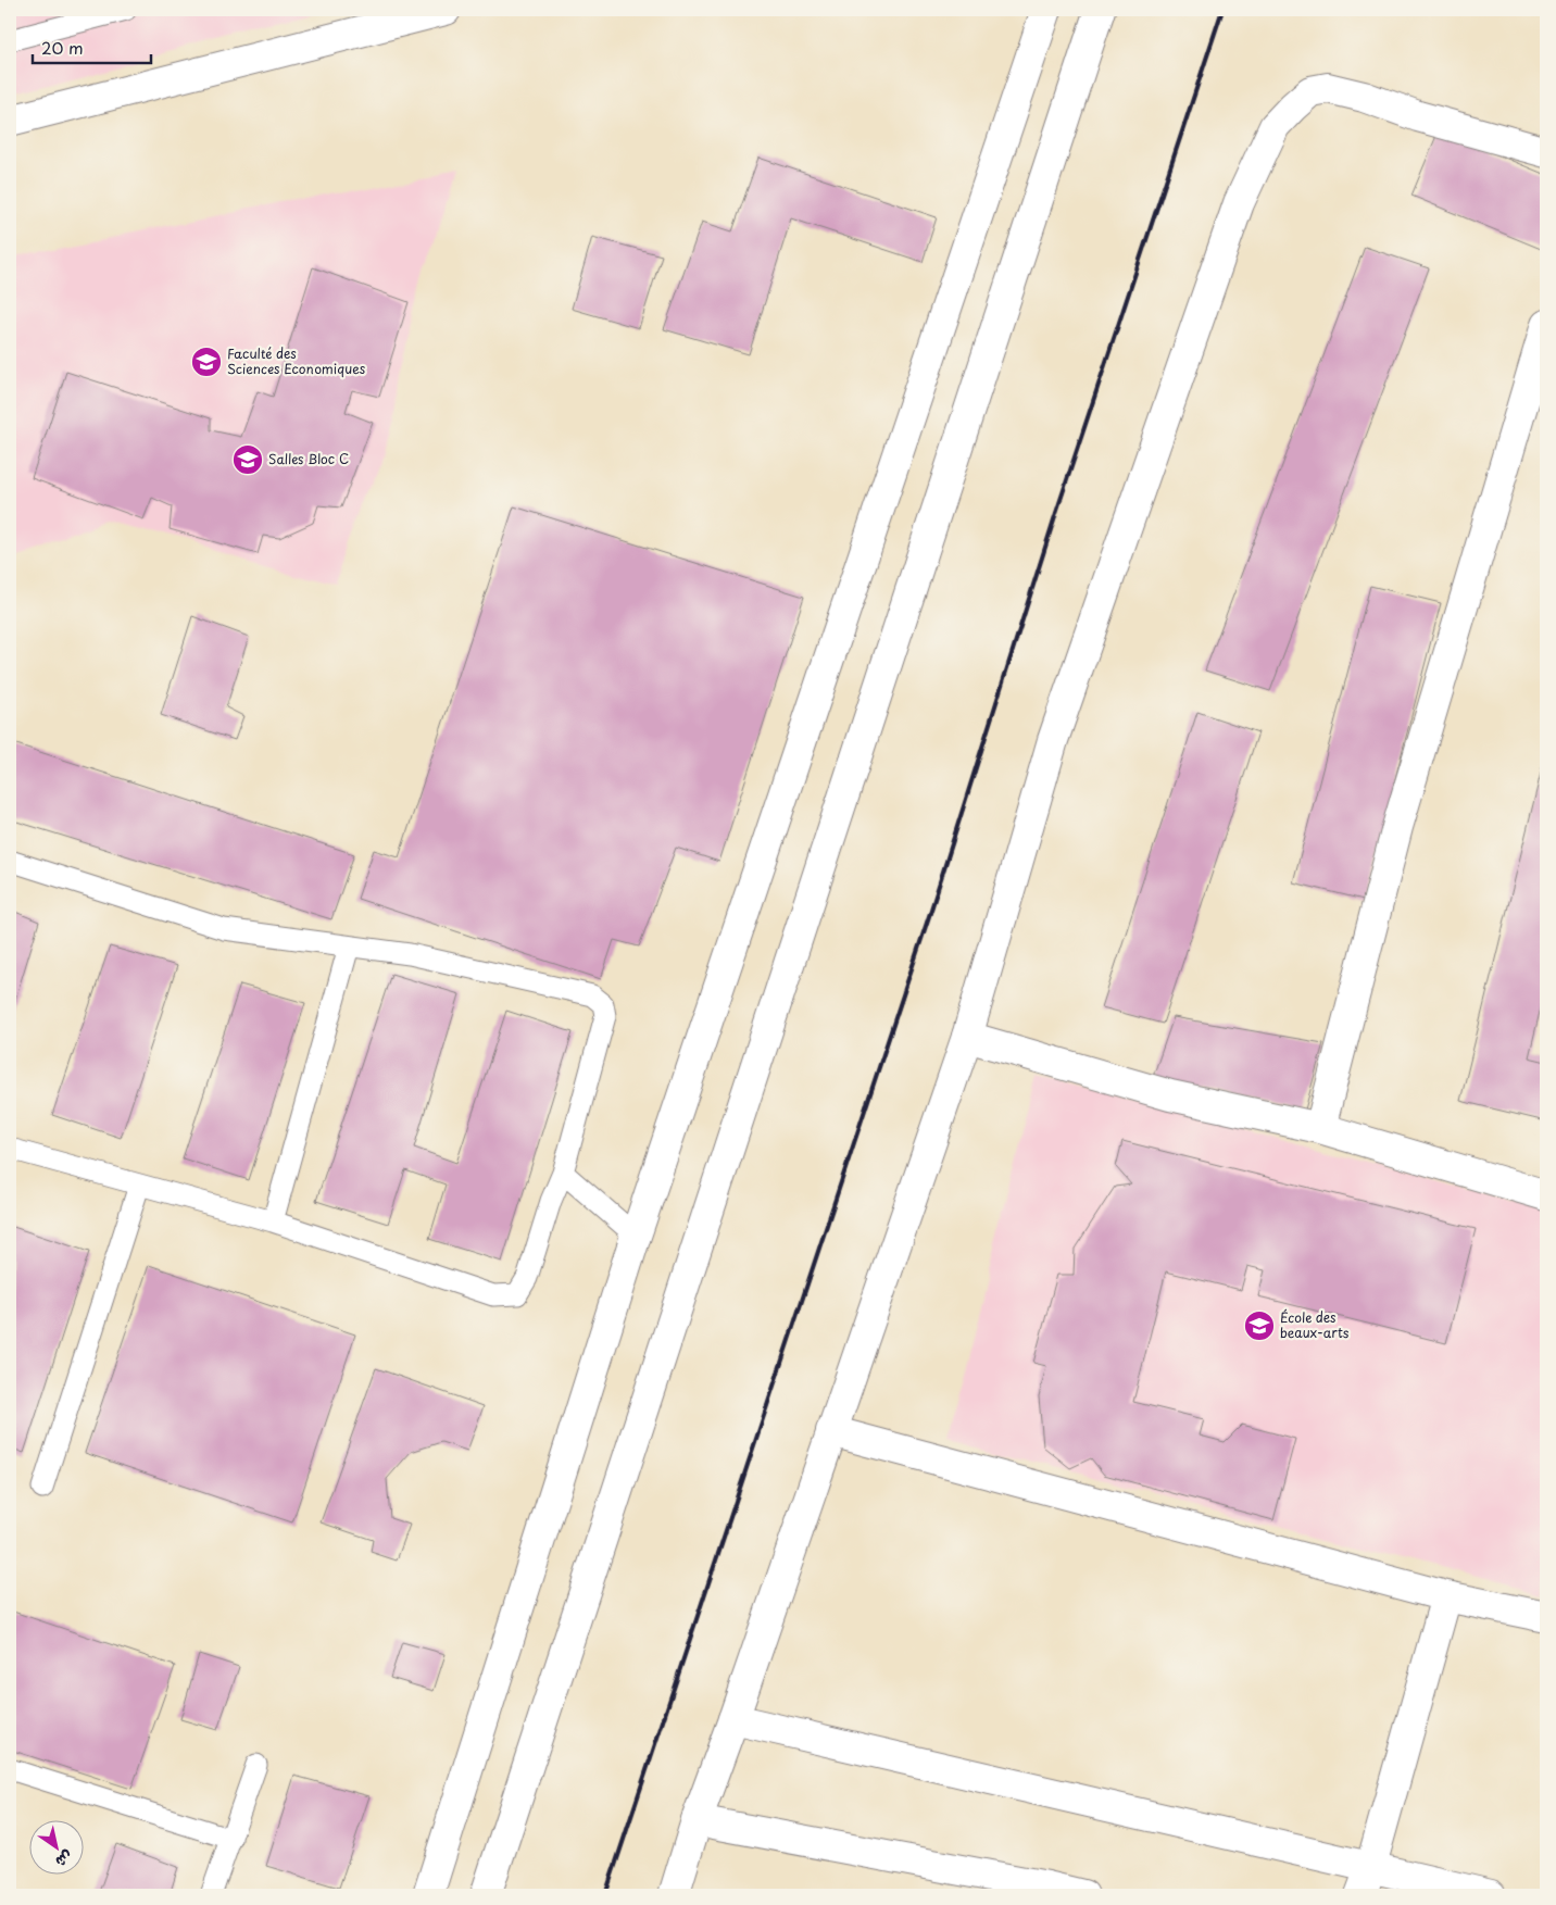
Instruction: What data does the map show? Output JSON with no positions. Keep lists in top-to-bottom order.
{
  "places": {
    "school or university": ["Faculté des Sciences Economiques", "Salles Bloc C", "École des beaux-arts"]
  },
  "scale_bar": "20 m",
  "north": "bottom right"
}
